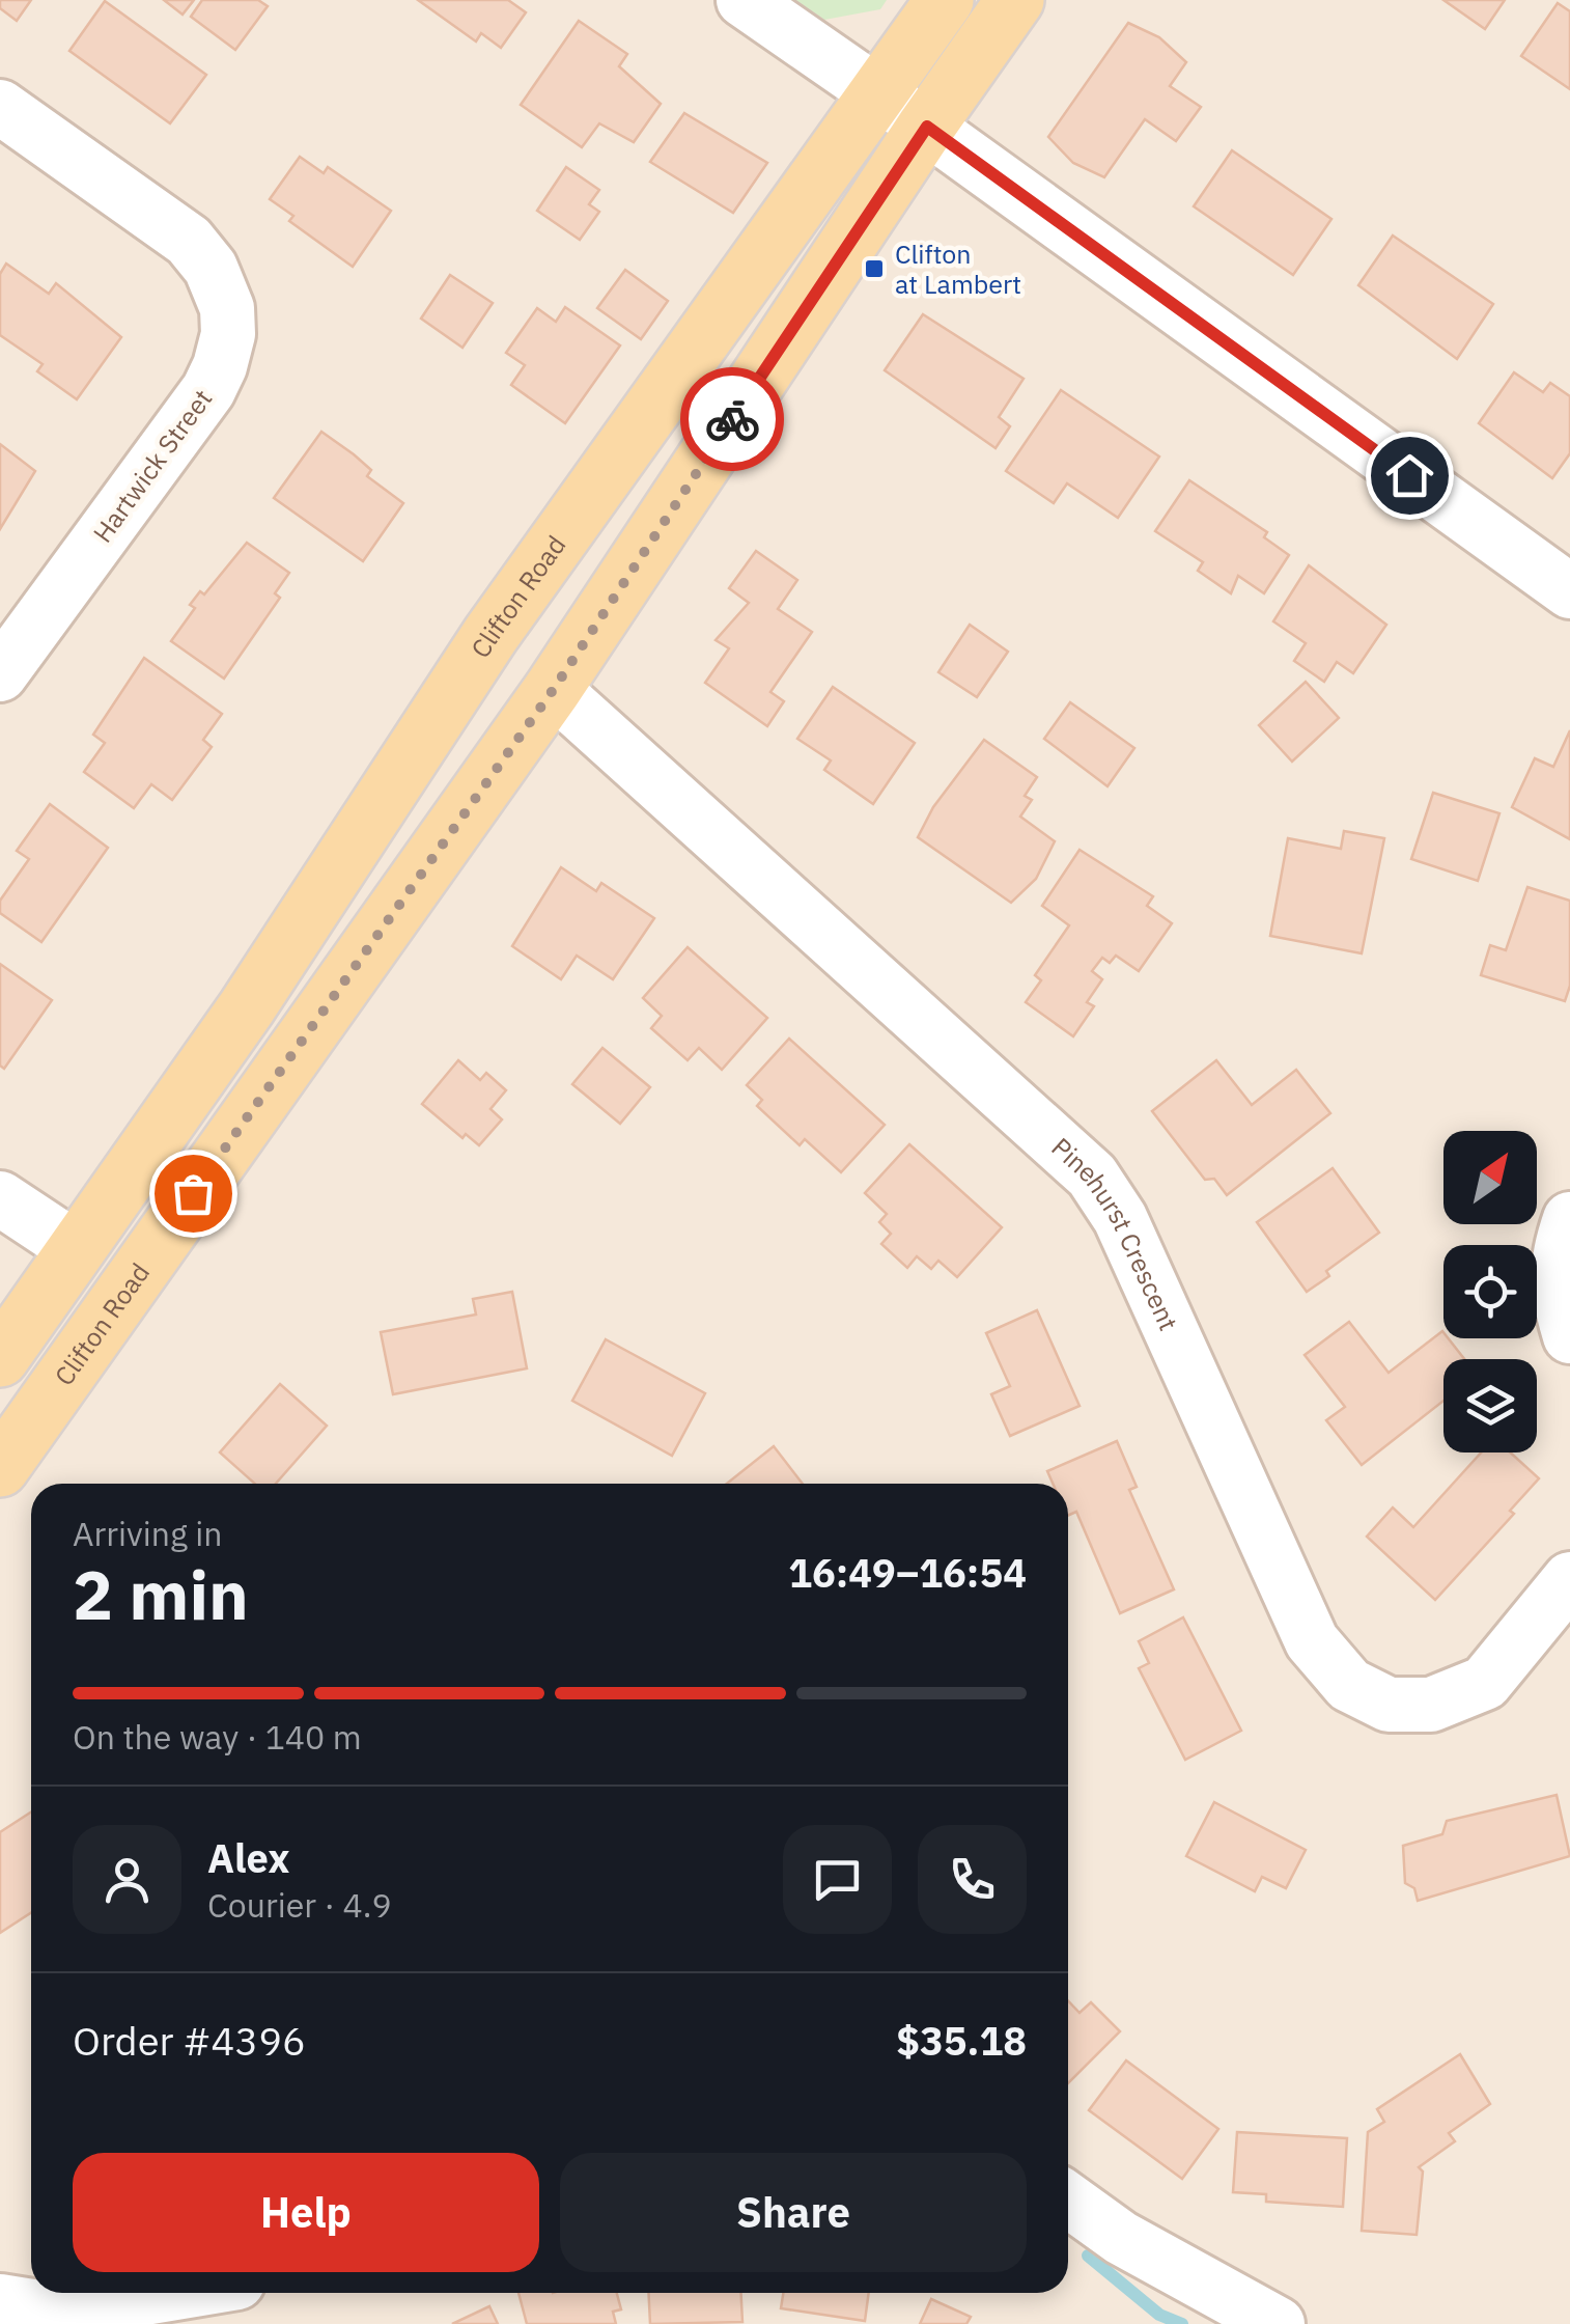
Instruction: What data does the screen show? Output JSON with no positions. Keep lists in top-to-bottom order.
{
  "streets": {
    "main road": ["Clifton Road"],
    "street": ["Hartwick Street", "Pinehurst Crescent"]
  },
  "crossings": [
    ["Clifton Road", "Pinehurst Crescent"]
  ],
  "places": {
    "transit": ["Clifton at Lambert"]
  },
  "north": "top right",
  "page": {
    "heading": ["2 min", "Arriving in", "16:49–16:54"],
    "panel": [
      "Alex",
      "Courier · 4.9",
      "Order #4396",
      "$35.18"
    ],
    "bar": "On the way · 140 m",
    "buttons": ["Help", "Share"]
  }
}
